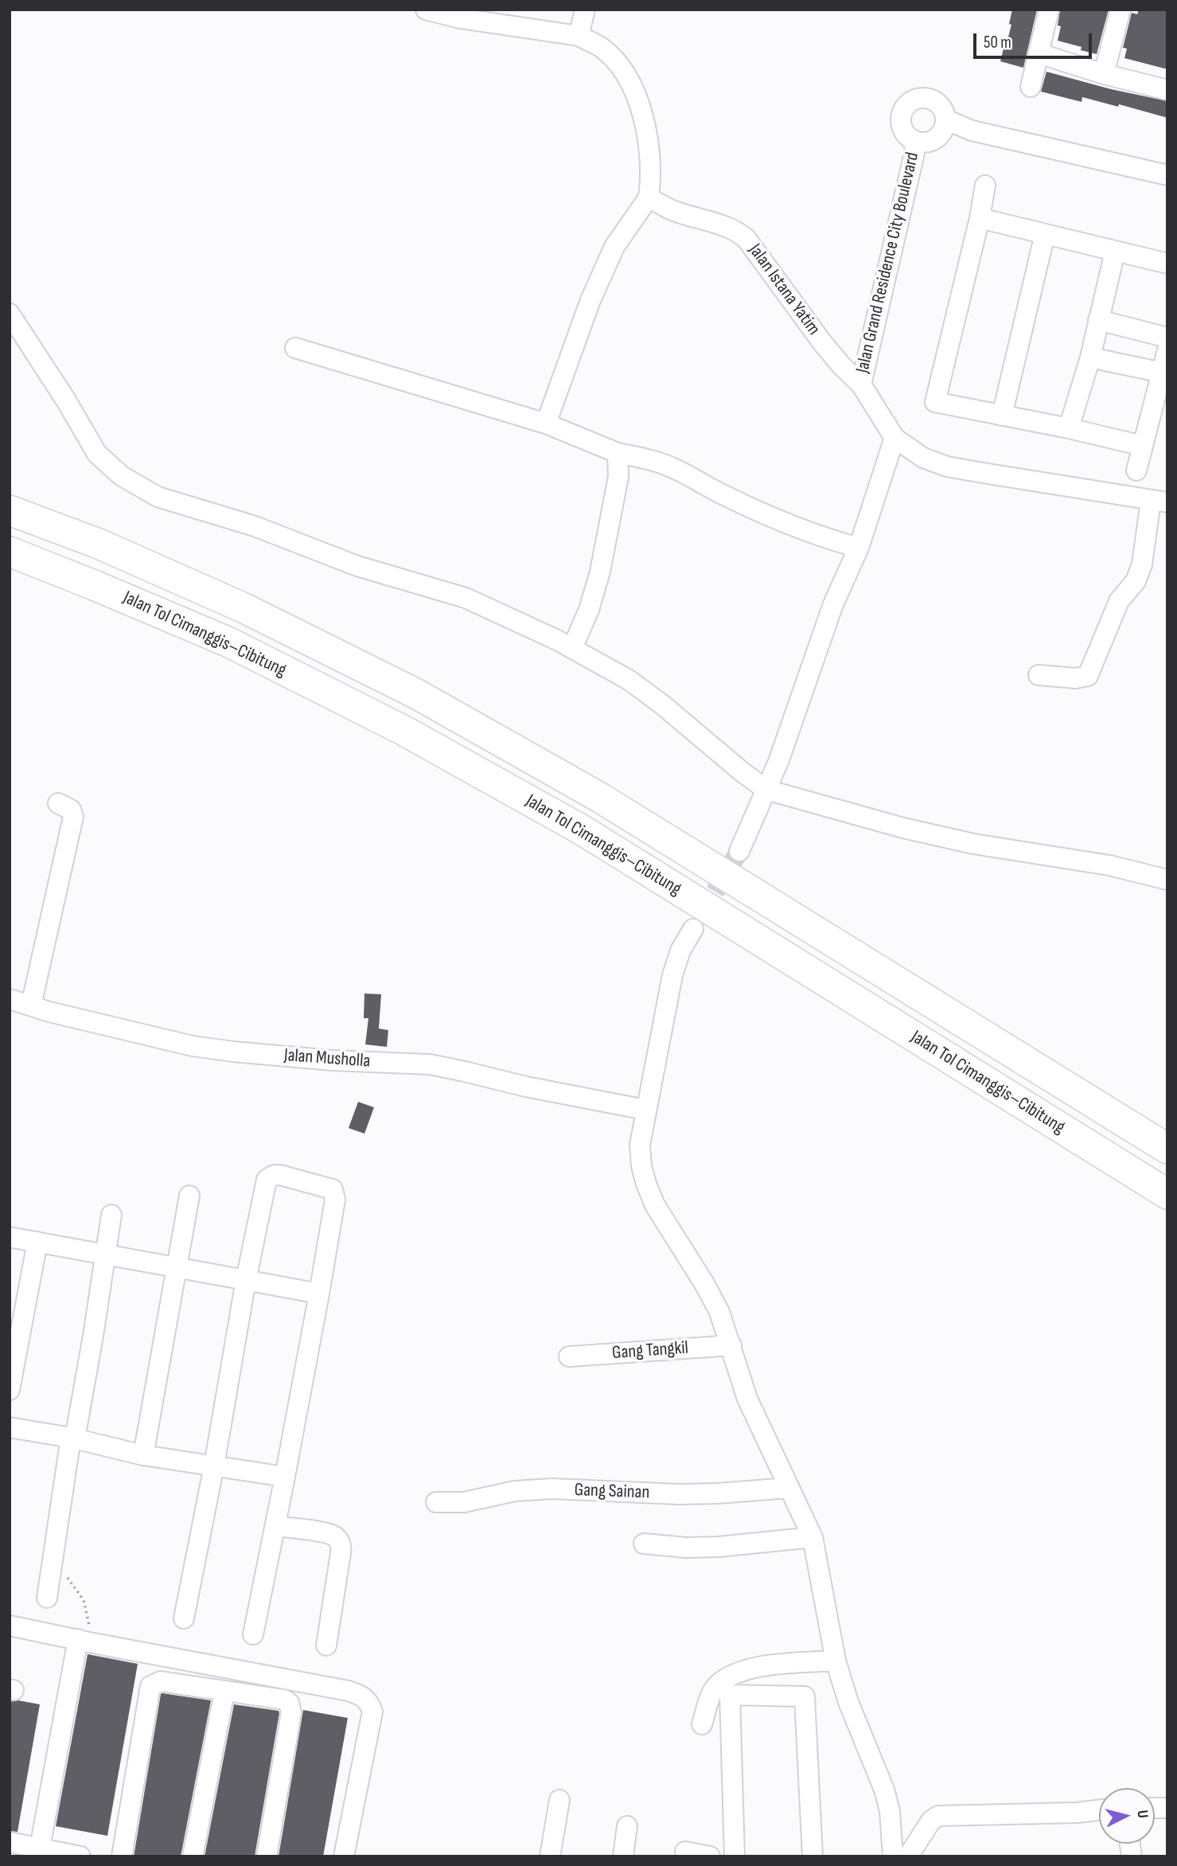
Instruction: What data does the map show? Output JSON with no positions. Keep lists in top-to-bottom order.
{
  "streets": {
    "highway": ["Jalan Tol Cimanggis–Cibitung"],
    "street": [
      "Jalan Grand Residence City Boulevard",
      "Jalan Istana Yatim",
      "Jalan Musholla",
      "Gang Tangkil",
      "Gang Sainan"
    ]
  },
  "crossings": [
    ["Jalan Grand Residence City Boulevard", "Jalan Istana Yatim"]
  ],
  "scale_bar": "50 m",
  "north": "right"
}
